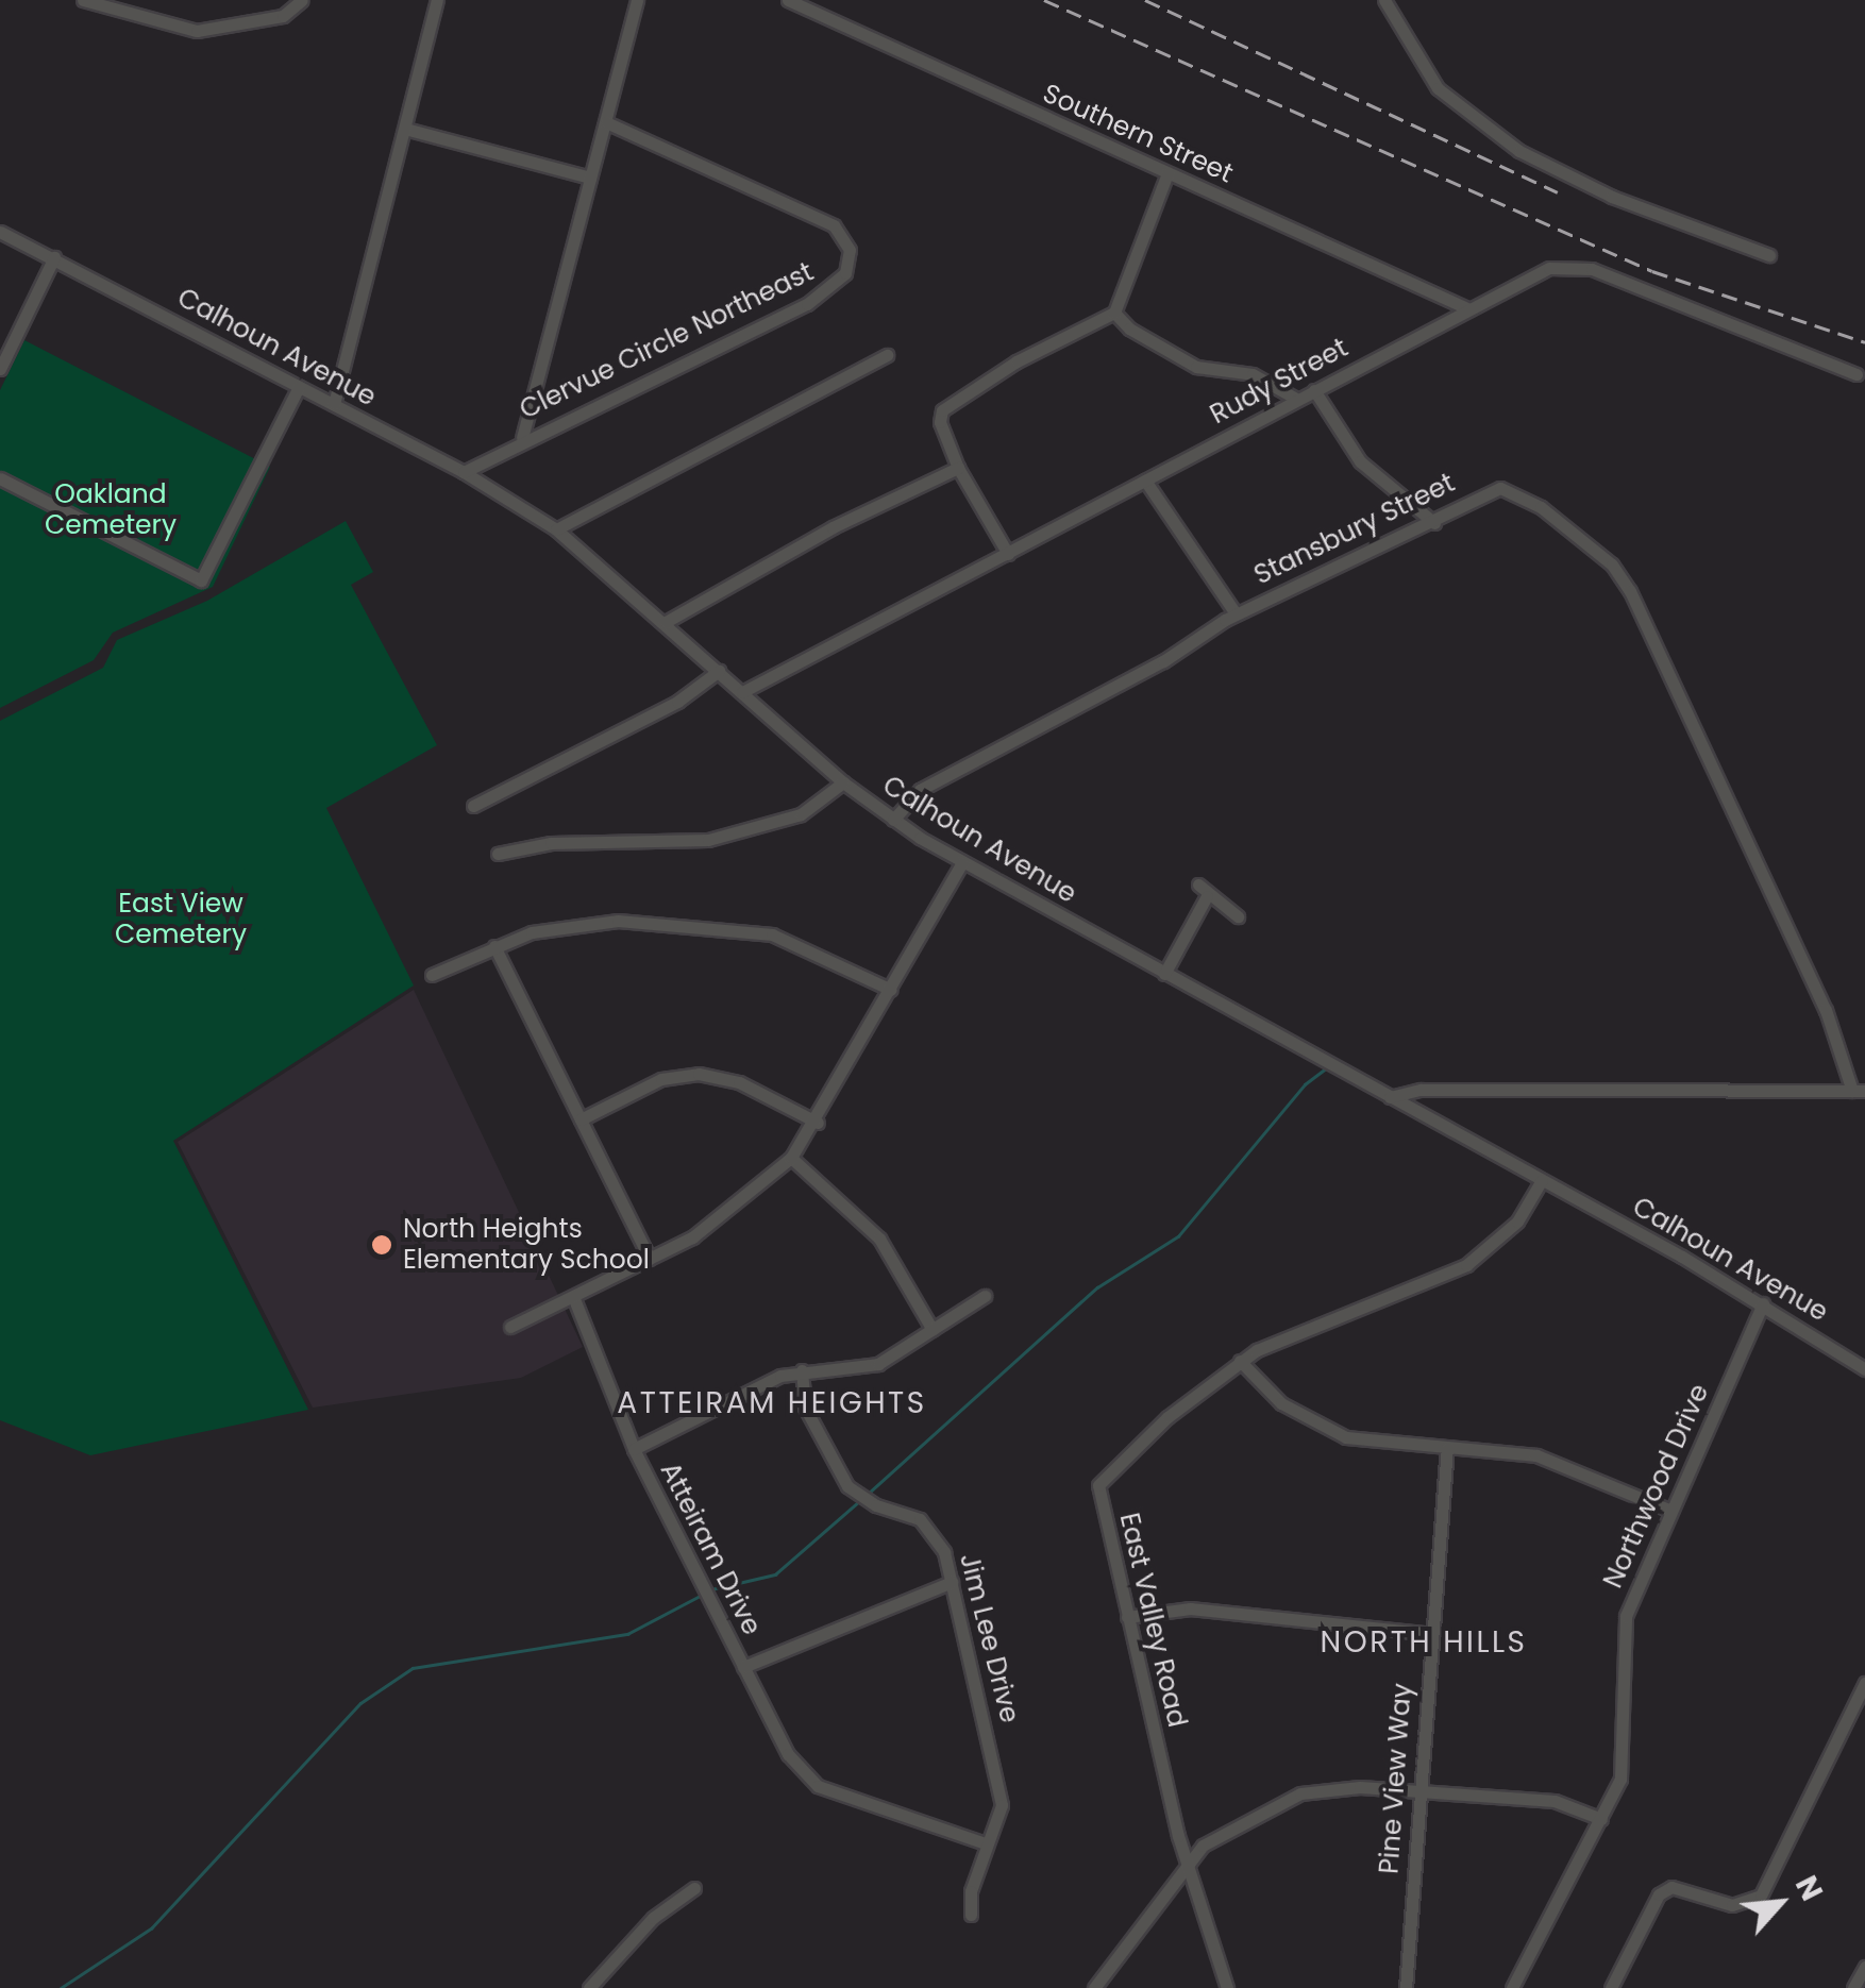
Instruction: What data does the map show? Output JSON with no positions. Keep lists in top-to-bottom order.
{
  "streets": {
    "street": [
      "Southern Street",
      "Clervue Circle Northeast",
      "Calhoun Avenue",
      "Rudy Street",
      "Stansbury Street",
      "Northwood Drive",
      "Atteiram Drive",
      "East Valley Road",
      "Jim Lee Drive",
      "Pine View Way"
    ]
  },
  "crossings": [
    ["Southern Street", "Rudy Street"],
    ["Clervue Circle Northeast", "Calhoun Avenue"],
    ["Calhoun Avenue", "Rudy Street"],
    ["Calhoun Avenue", "Stansbury Street"],
    ["Calhoun Avenue", "Northwood Drive"],
    ["Calhoun Avenue", "East Valley Road"],
    ["Atteiram Drive", "Jim Lee Drive"]
  ],
  "districts": ["ATTEIRAM HEIGHTS", "NORTH HILLS"],
  "parks": ["Oakland Cemetery", "East View Cemetery"],
  "places": ["North Heights Elementary School"],
  "north": "top right"
}
